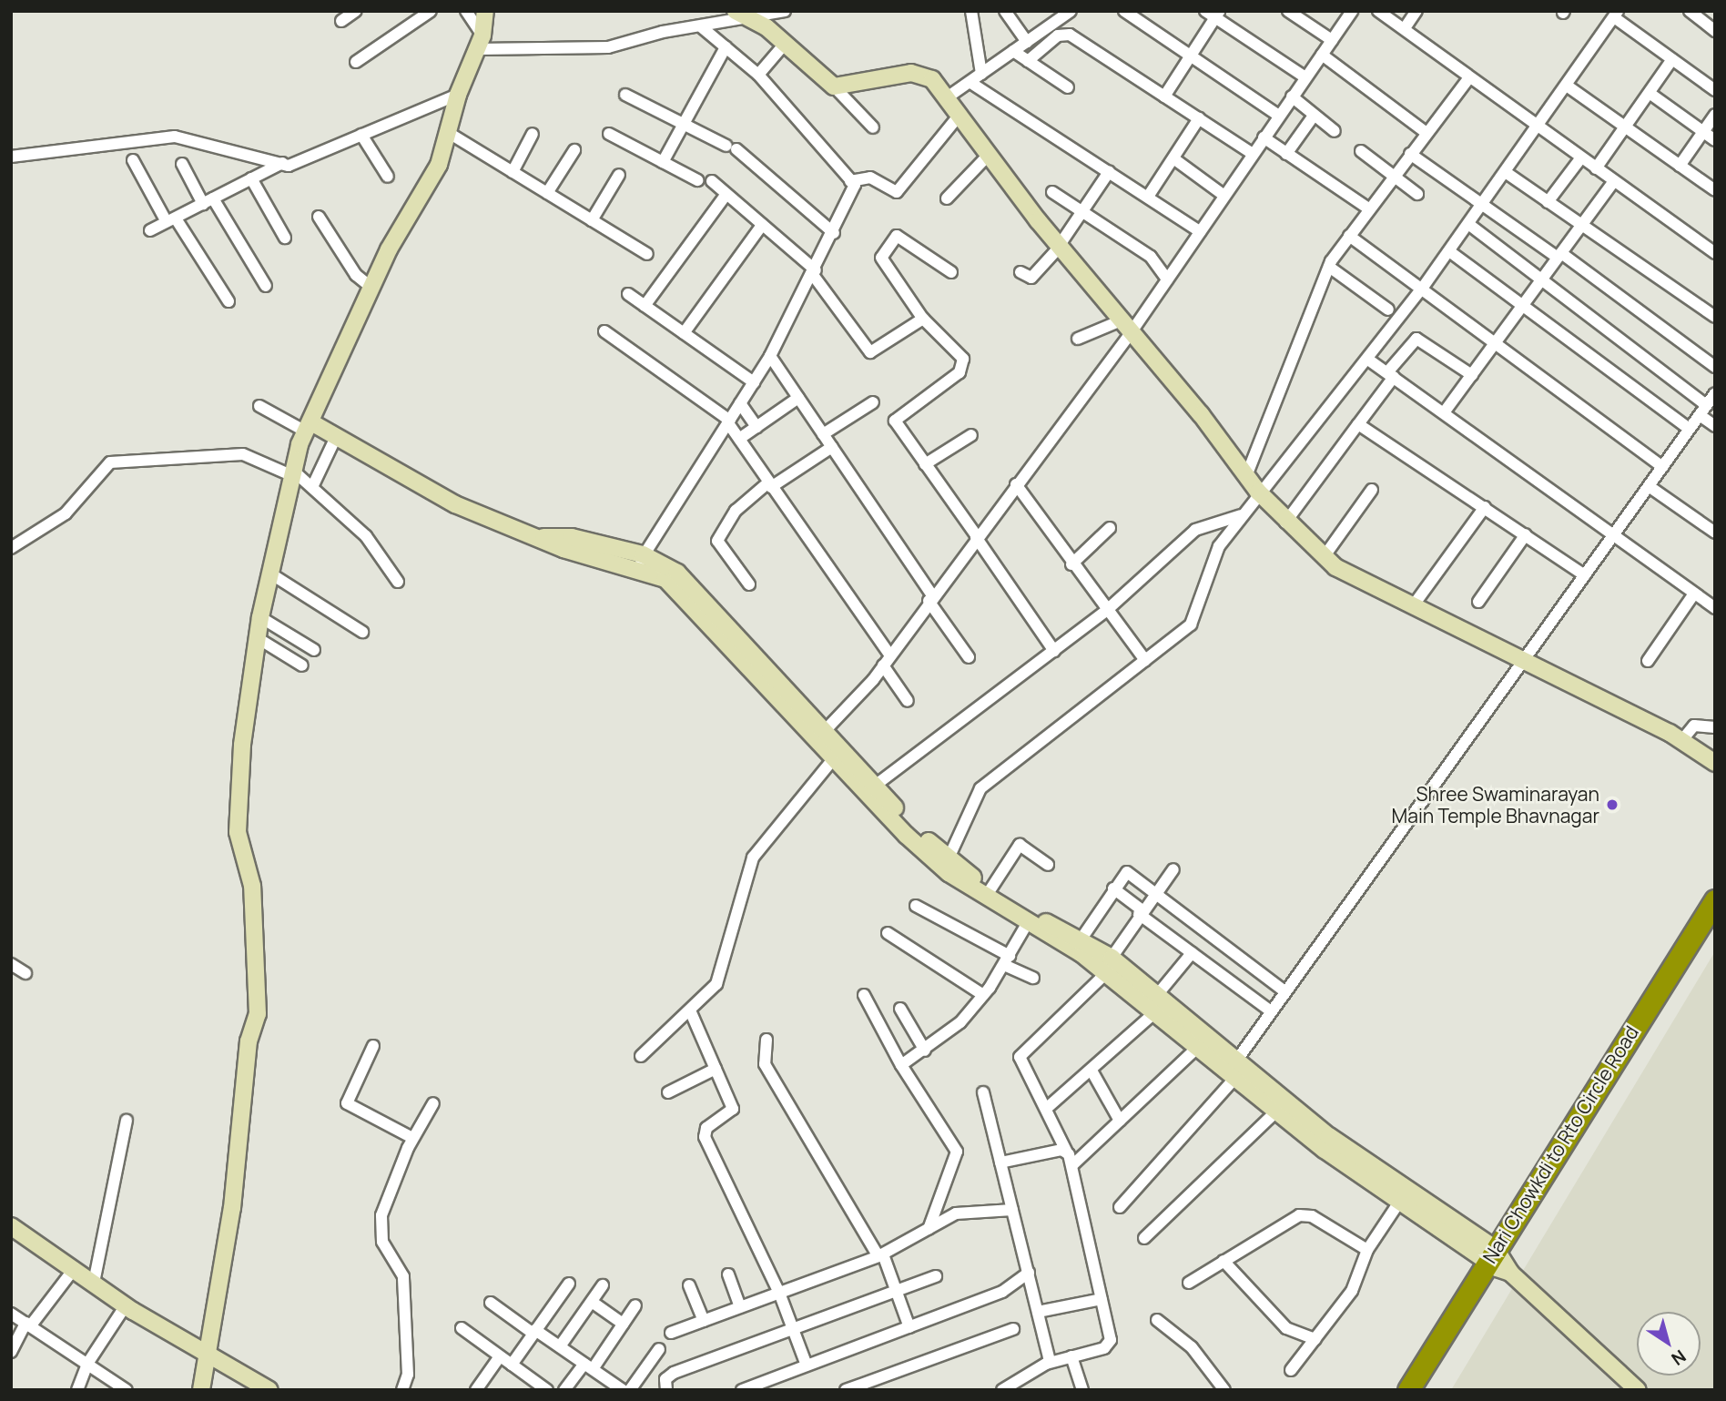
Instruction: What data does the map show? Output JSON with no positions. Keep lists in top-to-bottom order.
{
  "streets": {
    "highway": ["Nari Chowkdi to Rto Circle Road"]
  },
  "places": ["Shree Swaminarayan Main Temple Bhavnagar"],
  "north": "bottom right"
}
